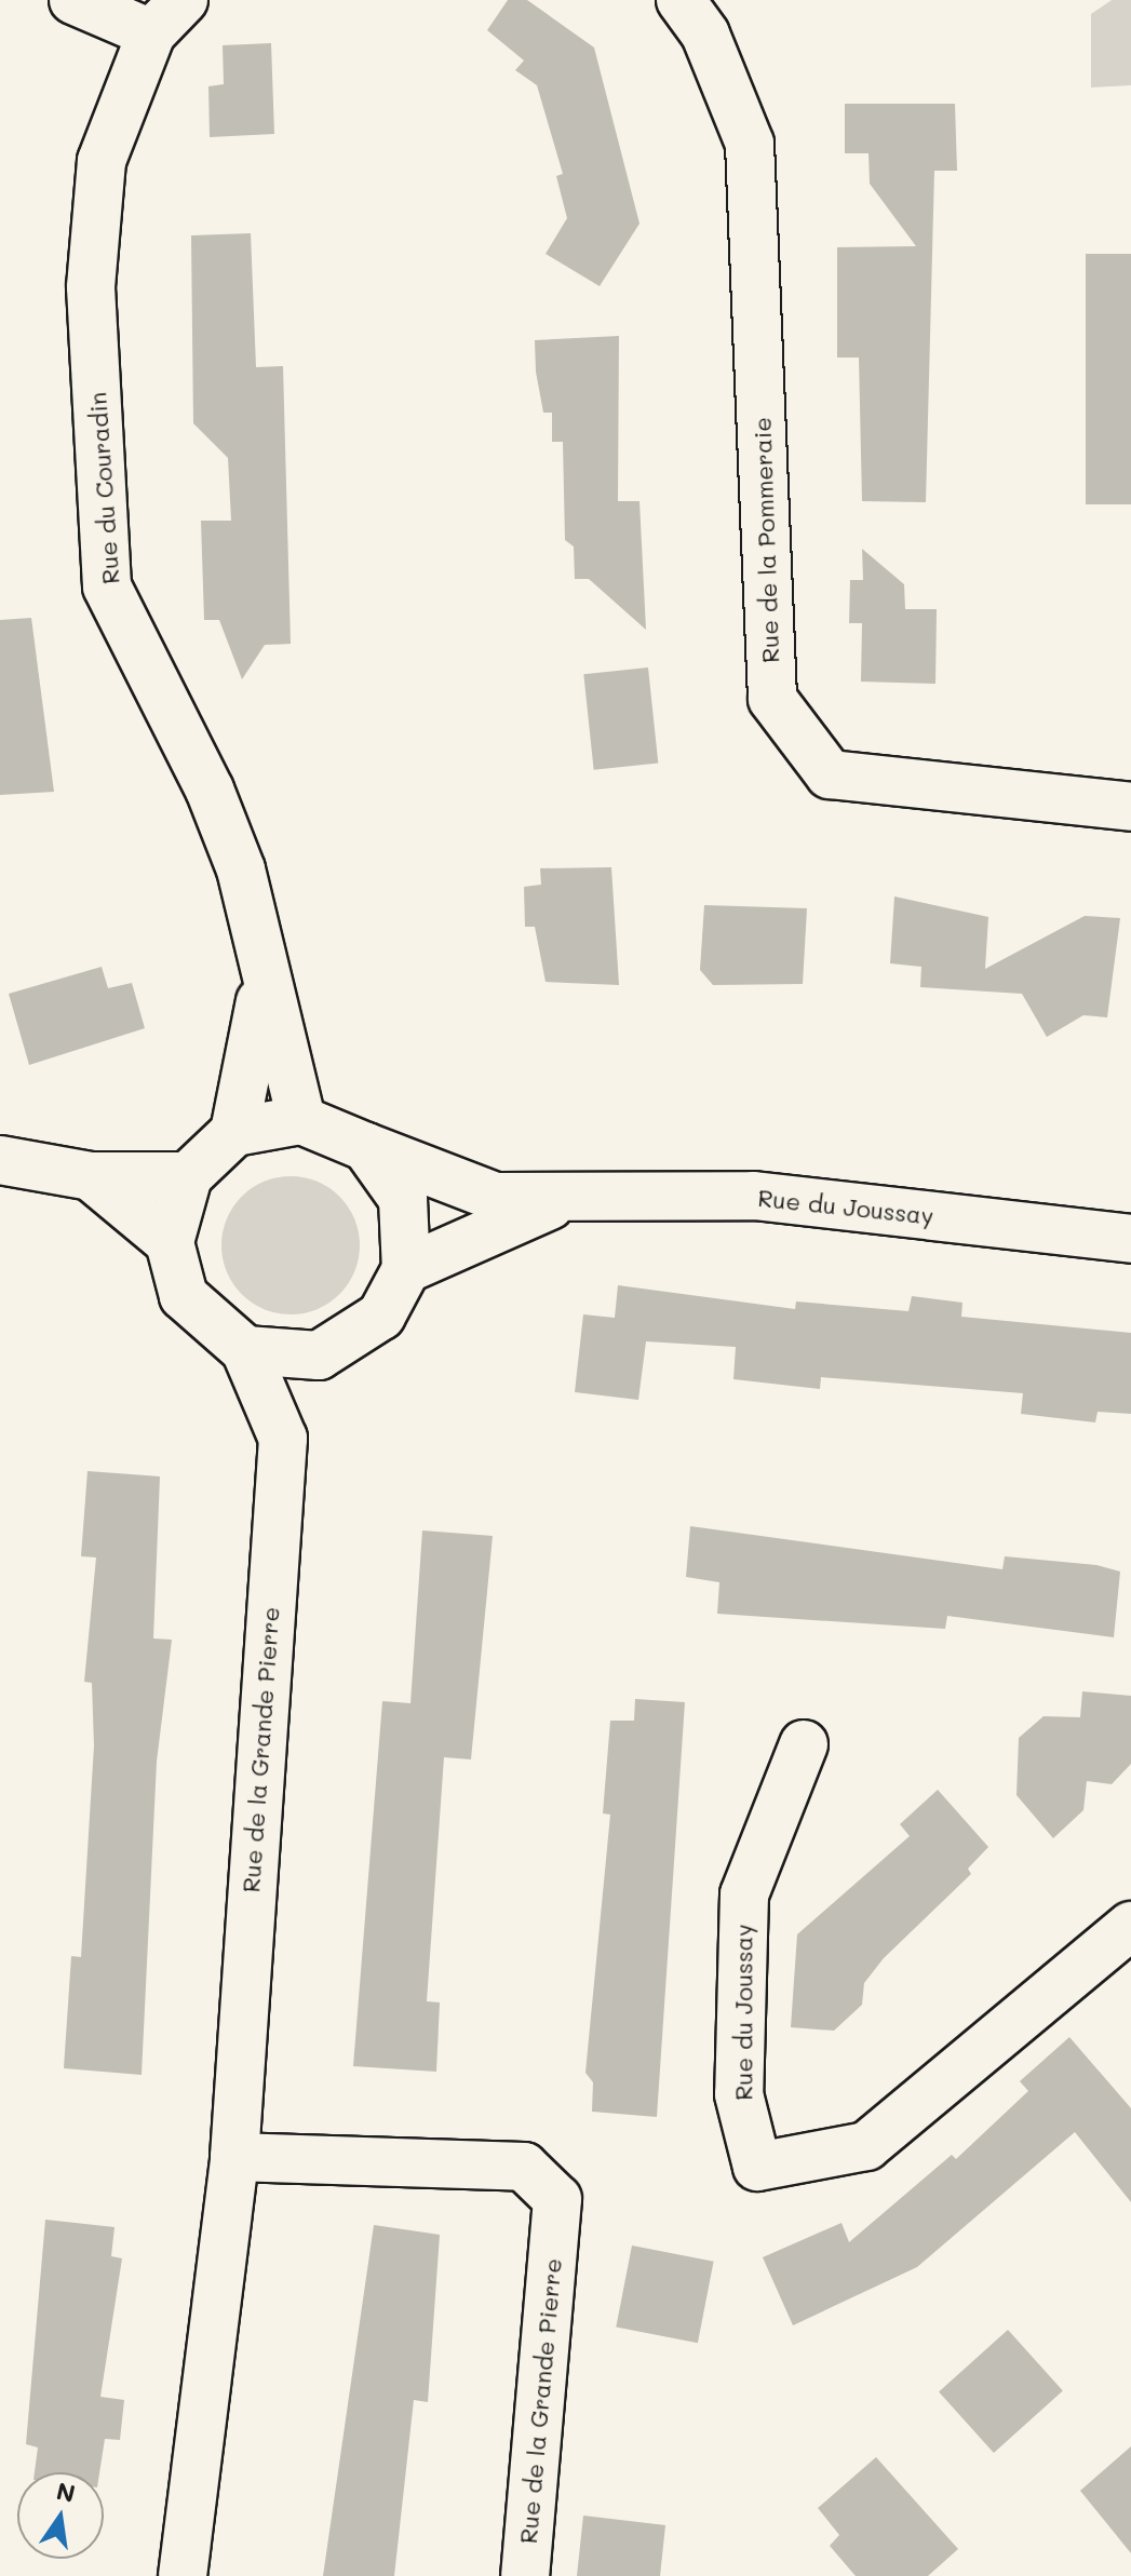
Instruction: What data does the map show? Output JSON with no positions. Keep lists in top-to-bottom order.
{
  "streets": {
    "street": [
      "Rue du Couradin",
      "Rue de la Pommeraie",
      "Rue du Joussay",
      "Rue de la Grande Pierre"
    ]
  },
  "crossings": [
    ["Rue du Couradin", "Rue du Joussay"],
    ["Rue du Couradin", "Rue de la Grande Pierre"],
    ["Rue du Joussay", "Rue de la Grande Pierre"]
  ],
  "north": "top"
}
